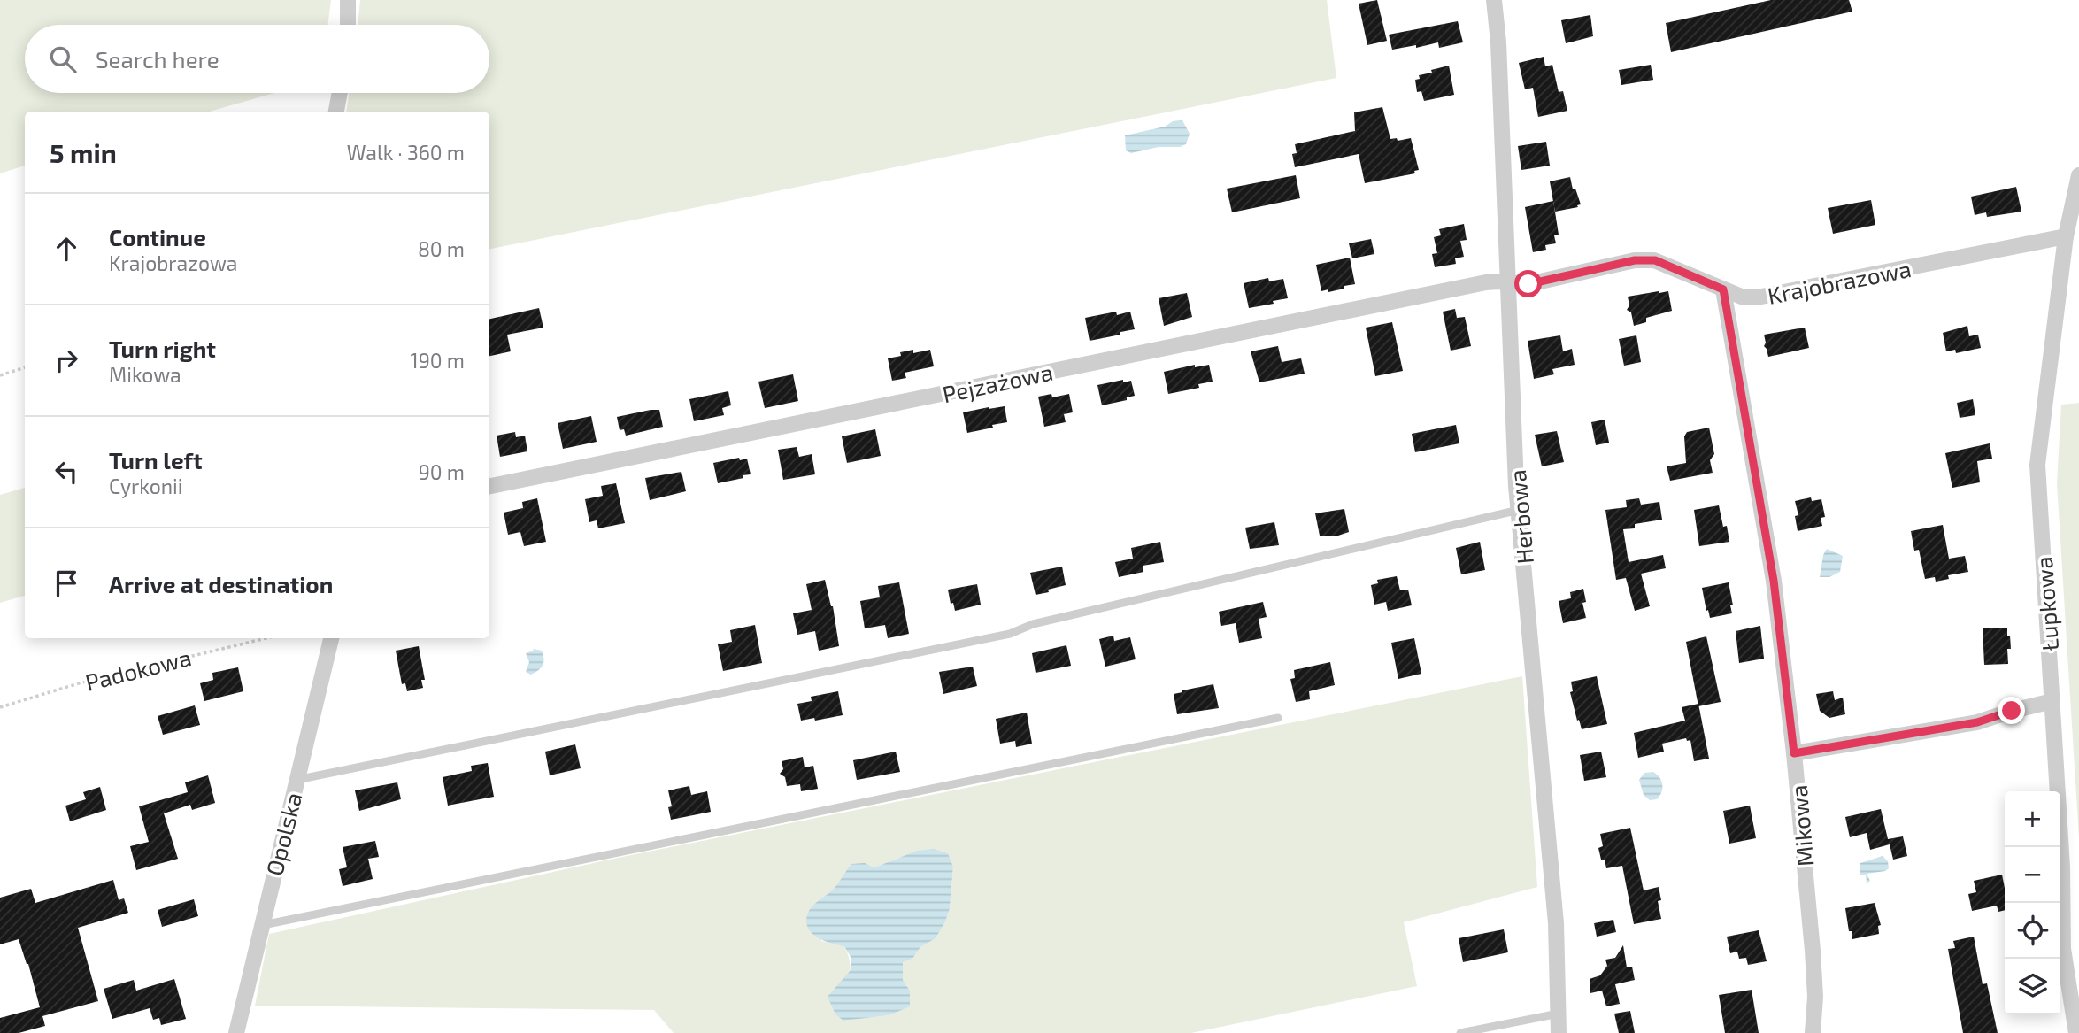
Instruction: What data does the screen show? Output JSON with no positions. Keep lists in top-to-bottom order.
{
  "streets": {
    "street": [
      "Krajobrazowa",
      "Pejzażowa",
      "Herbowa",
      "Łupkowa",
      "Mikowa",
      "Opolska"
    ],
    "path": ["Padokowa"]
  },
  "crossings": [
    ["Krajobrazowa", "Pejzażowa"],
    ["Krajobrazowa", "Herbowa"],
    ["Krajobrazowa", "Łupkowa"],
    ["Krajobrazowa", "Mikowa"],
    ["Pejzażowa", "Herbowa"]
  ],
  "page": {
    "search": "Search here",
    "heading": ["5 min", "Walk · 360 m"],
    "list": [
      ["Continue", "Krajobrazowa", "80 m"],
      ["Turn right", "Mikowa", "190 m"],
      ["Turn left", "Cyrkonii", "90 m"],
      "Arrive at destination"
    ],
    "map_buttons": ["+", "−"]
  }
}
